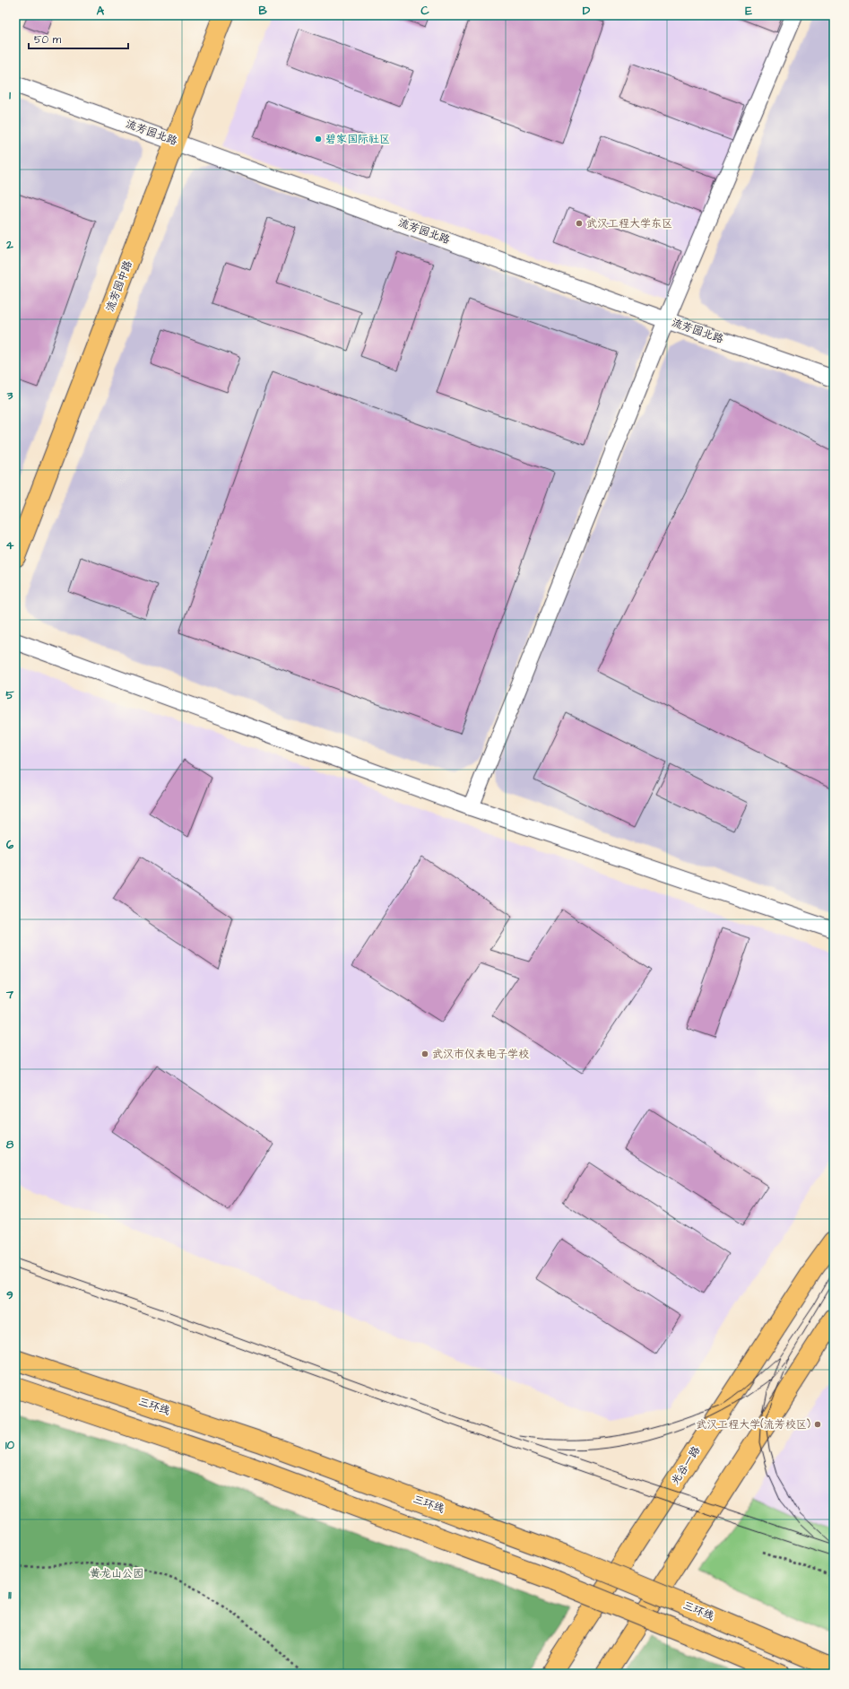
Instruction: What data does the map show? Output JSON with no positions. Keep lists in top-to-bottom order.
{
  "streets": {
    "main road": ["流芳园中路", "三环线", "光谷一路"],
    "street": ["流芳园北路"]
  },
  "crossings": [
    ["流芳园北路", "流芳园中路"]
  ],
  "parks": ["黄龙山公园"],
  "places": [
    "碧家国际社区",
    "武汉工程大学东区",
    "武汉市仪表电子学校",
    "武汉工程大学(流芳校区)"
  ],
  "scale_bar": "50 m",
  "grid": {
    "columns": [
      "A",
      "B",
      "C",
      "D",
      "E"
    ],
    "rows": [
      "1",
      "2",
      "3",
      "4",
      "5",
      "6",
      "7",
      "8",
      "9",
      "10",
      "11"
    ]
  }
}
